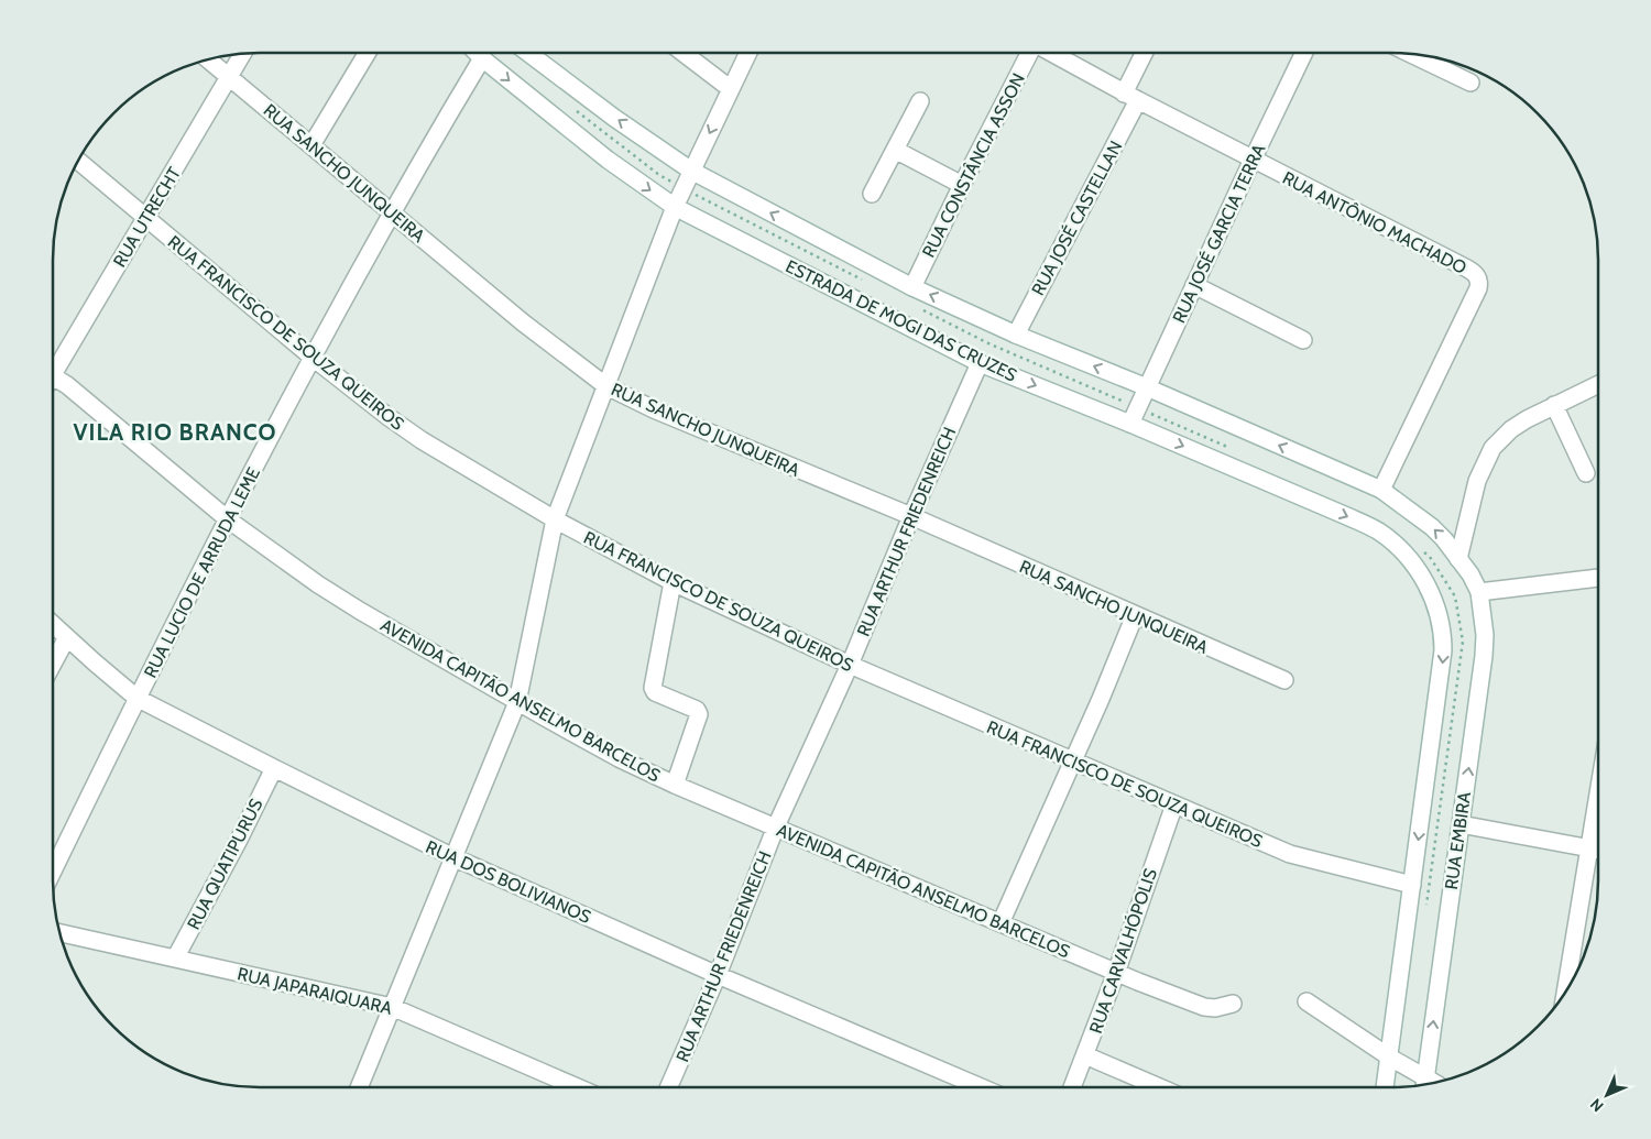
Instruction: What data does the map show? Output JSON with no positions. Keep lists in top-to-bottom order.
{
  "streets": {
    "street": [
      "RUA CONSTÂNCIA ASSON",
      "RUA SANCHO JUNQUEIRA",
      "RUA UTRECHT",
      "RUA JOSÉ CASTELLAN",
      "RUA ANTÔNIO MACHADO",
      "RUA JOSÉ GARCIA TERRA",
      "ESTRADA DE MOGI DAS CRUZES",
      "RUA FRANCISCO DE SOUZA QUEIROS",
      "RUA ARTHUR FRIEDENREICH",
      "RUA LUCIO DE ARRUDA LEME",
      "AVENIDA CAPITÃO ANSELMO BARCELOS",
      "RUA EMBIRA",
      "RUA QUATIPURUS",
      "RUA DOS BOLIVIANOS",
      "RUA CARVALHÓPOLIS",
      "RUA JAPARAIQUARA"
    ]
  },
  "crossings": [
    ["RUA CONSTÂNCIA ASSON", "ESTRADA DE MOGI DAS CRUZES"],
    ["RUA SANCHO JUNQUEIRA", "RUA UTRECHT"],
    ["RUA SANCHO JUNQUEIRA", "RUA ARTHUR FRIEDENREICH"],
    ["RUA SANCHO JUNQUEIRA", "RUA LUCIO DE ARRUDA LEME"],
    ["RUA UTRECHT", "RUA FRANCISCO DE SOUZA QUEIROS"],
    ["RUA JOSÉ CASTELLAN", "RUA ANTÔNIO MACHADO"],
    ["RUA JOSÉ CASTELLAN", "ESTRADA DE MOGI DAS CRUZES"],
    ["RUA ANTÔNIO MACHADO", "RUA JOSÉ GARCIA TERRA"],
    ["RUA ANTÔNIO MACHADO", "ESTRADA DE MOGI DAS CRUZES"],
    ["RUA JOSÉ GARCIA TERRA", "ESTRADA DE MOGI DAS CRUZES"],
    ["ESTRADA DE MOGI DAS CRUZES", "RUA FRANCISCO DE SOUZA QUEIROS"],
    ["ESTRADA DE MOGI DAS CRUZES", "RUA ARTHUR FRIEDENREICH"],
    ["ESTRADA DE MOGI DAS CRUZES", "RUA LUCIO DE ARRUDA LEME"],
    ["ESTRADA DE MOGI DAS CRUZES", "RUA EMBIRA"],
    ["RUA FRANCISCO DE SOUZA QUEIROS", "RUA ARTHUR FRIEDENREICH"],
    ["RUA FRANCISCO DE SOUZA QUEIROS", "RUA LUCIO DE ARRUDA LEME"],
    ["RUA FRANCISCO DE SOUZA QUEIROS", "RUA CARVALHÓPOLIS"],
    ["RUA ARTHUR FRIEDENREICH", "AVENIDA CAPITÃO ANSELMO BARCELOS"],
    ["RUA ARTHUR FRIEDENREICH", "RUA DOS BOLIVIANOS"],
    ["RUA LUCIO DE ARRUDA LEME", "AVENIDA CAPITÃO ANSELMO BARCELOS"],
    ["RUA LUCIO DE ARRUDA LEME", "RUA DOS BOLIVIANOS"],
    ["AVENIDA CAPITÃO ANSELMO BARCELOS", "RUA CARVALHÓPOLIS"],
    ["RUA QUATIPURUS", "RUA DOS BOLIVIANOS"],
    ["RUA QUATIPURUS", "RUA JAPARAIQUARA"]
  ],
  "districts": ["VILA RIO BRANCO"],
  "north": "bottom left"
}
